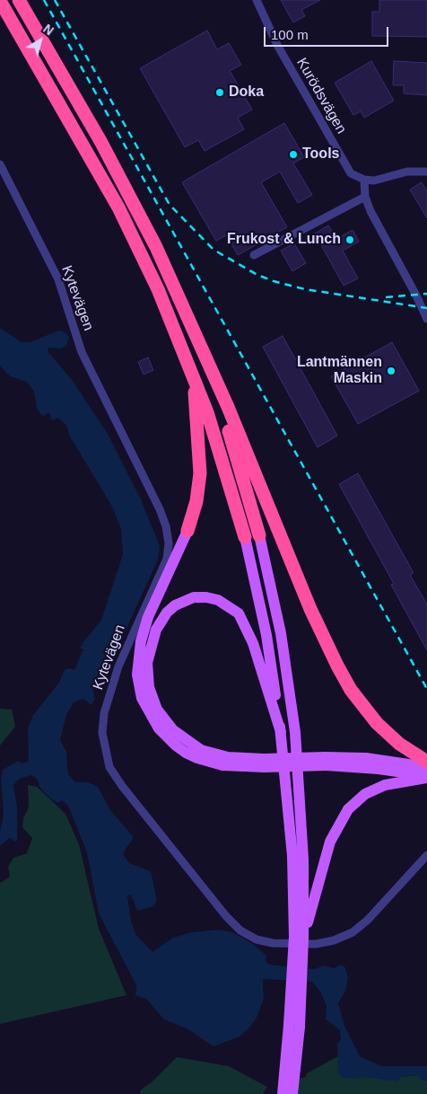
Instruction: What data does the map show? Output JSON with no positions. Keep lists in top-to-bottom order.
{
  "streets": {
    "street": ["Kurödsvägen", "Kytevägen"]
  },
  "places": [
    "Doka",
    "Tools",
    "Frukost & Lunch",
    "Lantmännen Maskin"
  ],
  "scale_bar": "100 m",
  "north": "top right"
}
